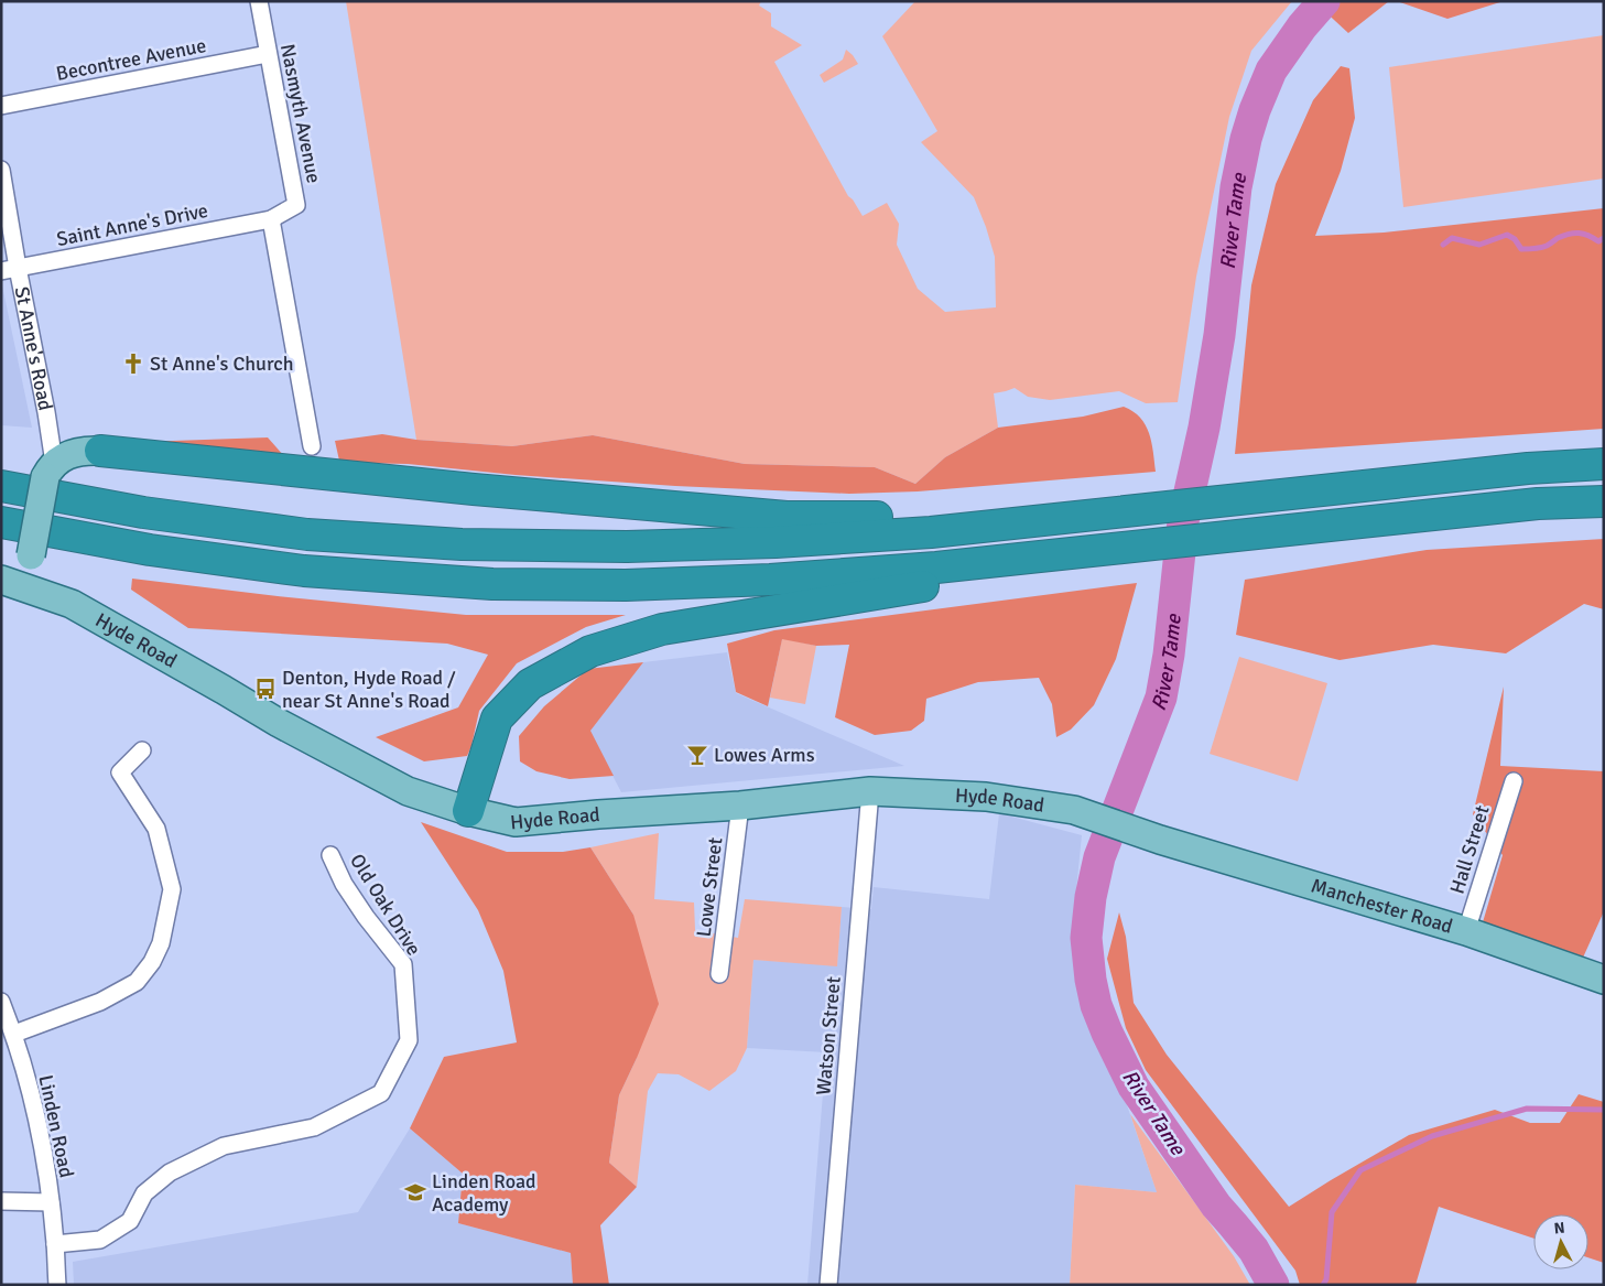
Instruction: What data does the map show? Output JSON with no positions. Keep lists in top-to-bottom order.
{
  "streets": {
    "main road": ["St Anne's Road", "Hyde Road", "Manchester Road"],
    "street": [
      "Becontree Avenue",
      "Nasmyth Avenue",
      "Saint Anne's Drive",
      "Hall Street",
      "Lowe Street",
      "Old Oak Drive",
      "Watson Street",
      "Linden Road"
    ]
  },
  "crossings": [
    ["Becontree Avenue", "Nasmyth Avenue"],
    ["Nasmyth Avenue", "Saint Anne's Drive"],
    ["Saint Anne's Drive", "St Anne's Road"],
    ["St Anne's Road", "Hyde Road"],
    ["Hyde Road", "Lowe Street"],
    ["Hyde Road", "Manchester Road"],
    ["Hyde Road", "Watson Street"],
    ["Hall Street", "Manchester Road"],
    ["Old Oak Drive", "Linden Road"]
  ],
  "water": ["River Tame"],
  "places": {
    "church": ["St Anne's Church"],
    "bus stop": ["Denton, Hyde Road / near St Anne's Road"],
    "bar": ["Lowes Arms"],
    "school or university": ["Linden Road Academy"]
  },
  "north": "top"
}
